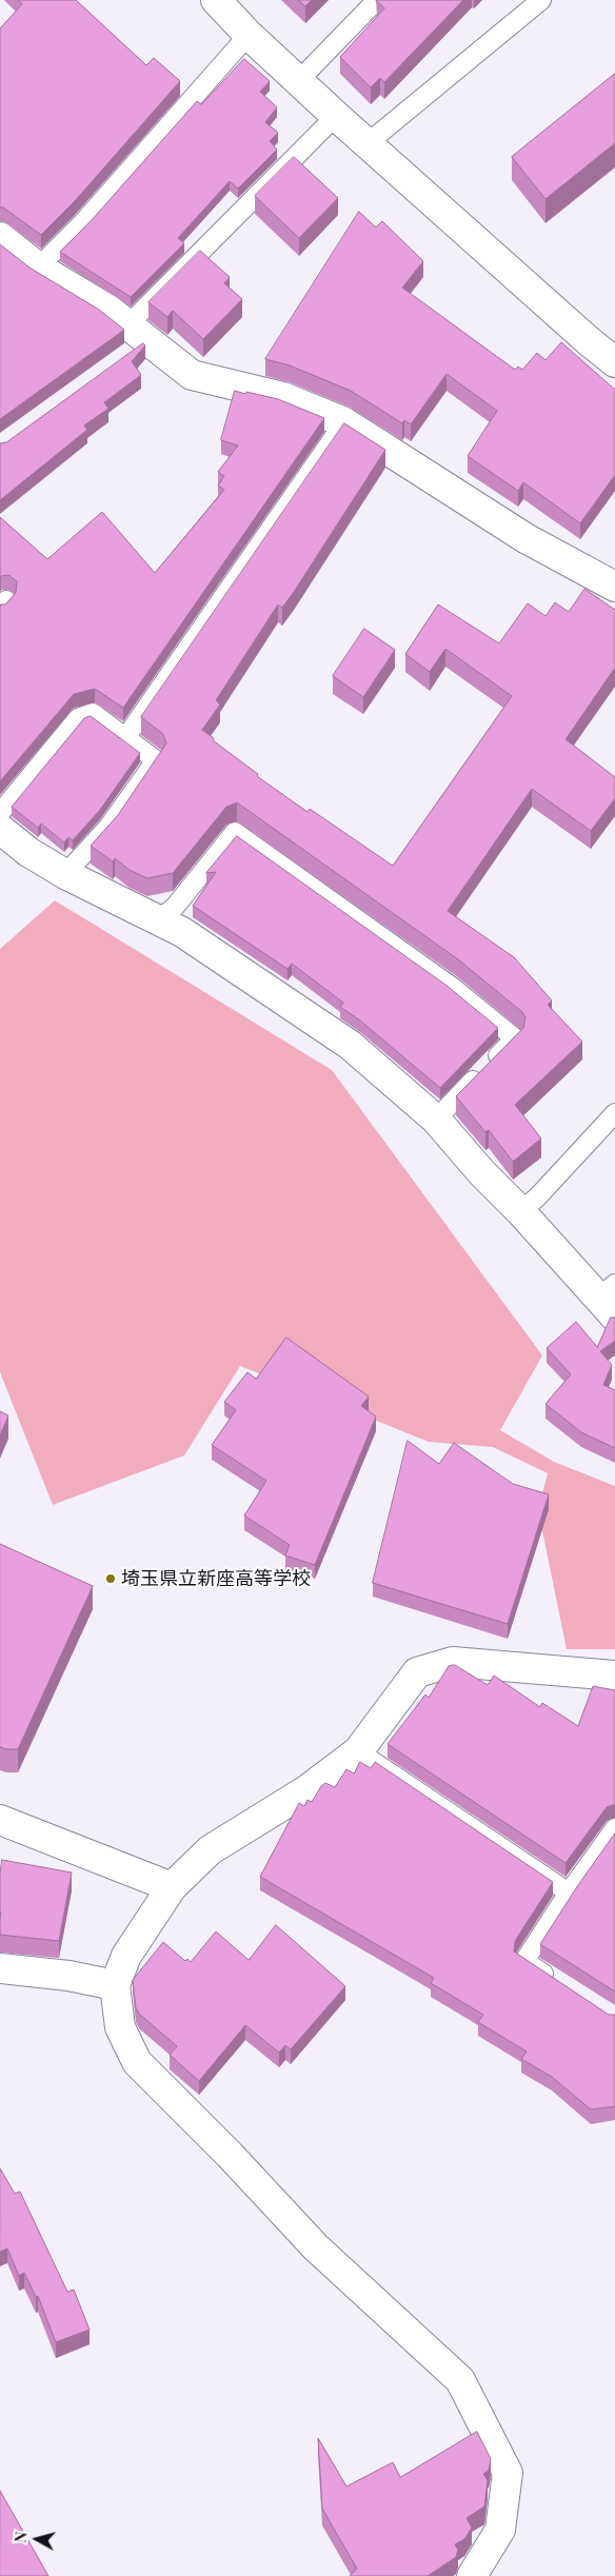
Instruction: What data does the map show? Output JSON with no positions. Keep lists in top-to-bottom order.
{
  "places": ["埼玉県立新座高等学校"],
  "north": "left"
}
